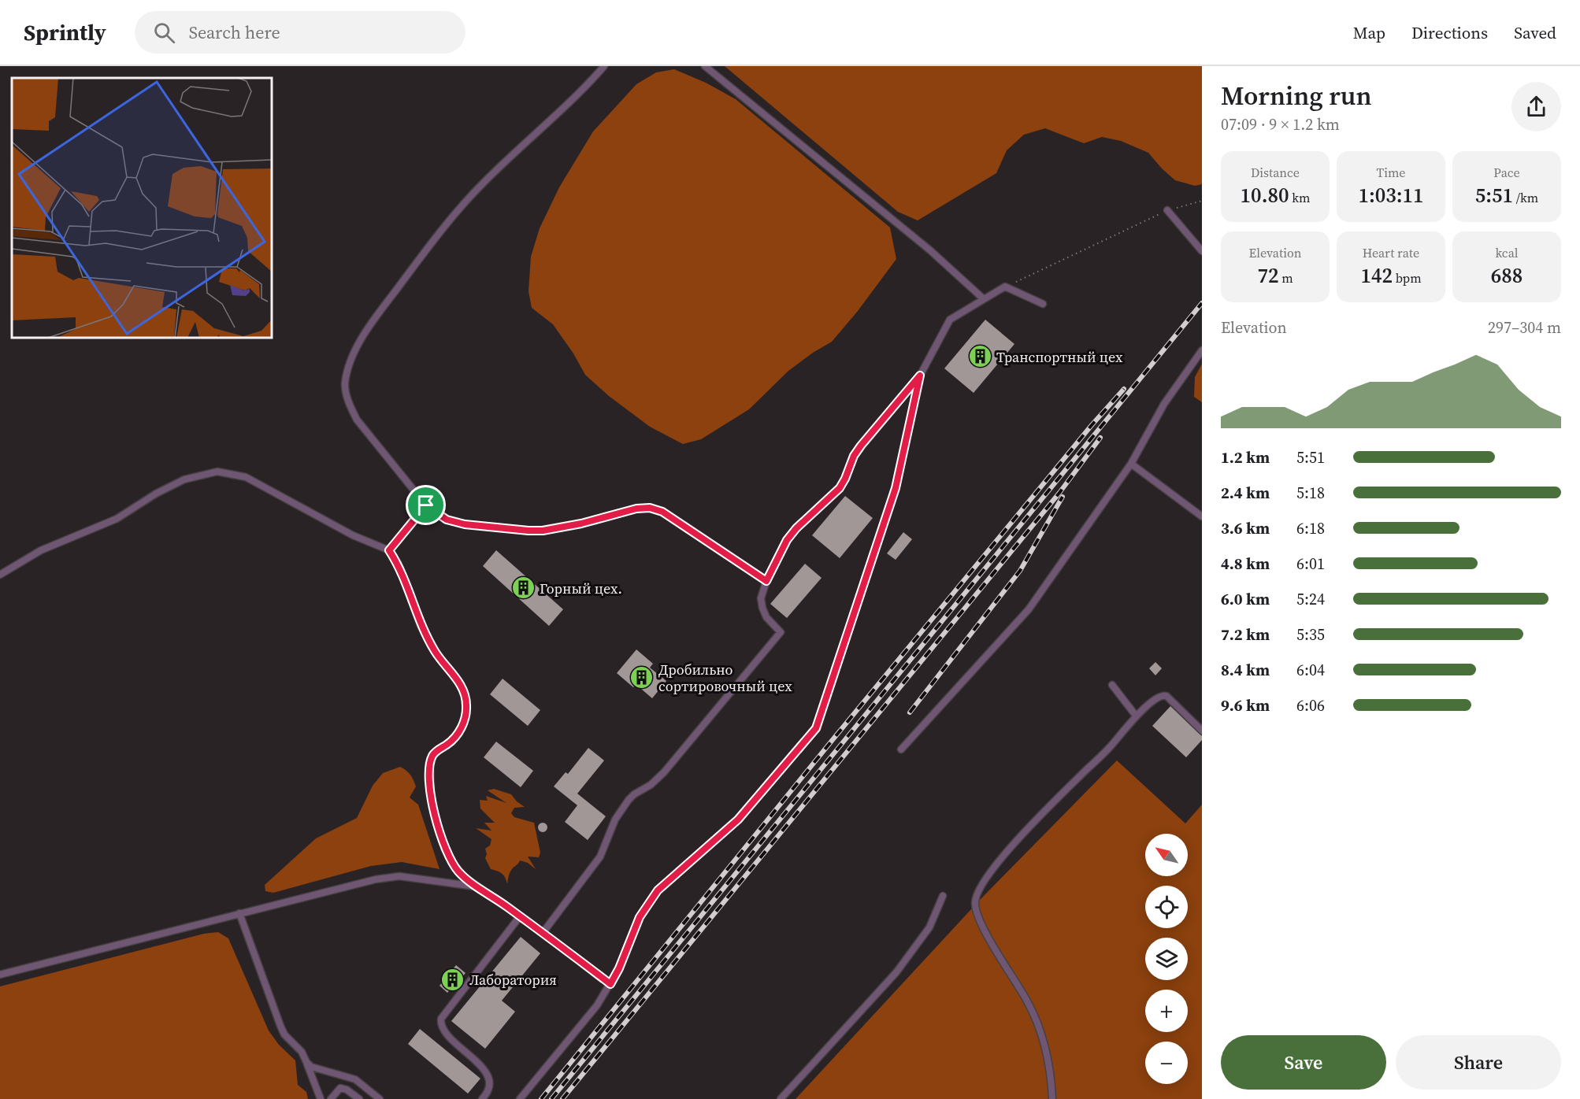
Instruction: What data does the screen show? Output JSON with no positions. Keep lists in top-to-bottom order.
{
  "places": {
    "building": [
      "Транспортный цех",
      "Горный цех.",
      "Дробильно сортировочный цех",
      "Лаборатория"
    ]
  },
  "north": "top left",
  "page": {
    "header": "Sprintly",
    "search": "Search here",
    "nav": ["Map", "Directions", "Saved"],
    "heading": ["Morning run", "07:09 · 9 × 1.2 km"],
    "stats": [
      ["Distance", "10.80 km"],
      ["Time", "1:03:11"],
      ["Pace", "5:51 /km"],
      ["Elevation", "72 m"],
      ["Heart rate", "142 bpm"],
      ["kcal", "688"]
    ],
    "chart": ["Elevation", "297–304 m"],
    "list": [
      {
        "name": "1.2 km",
        "note": "5:51"
      },
      {
        "name": "2.4 km",
        "note": "5:18"
      },
      {
        "name": "3.6 km",
        "note": "6:18"
      },
      {
        "name": "4.8 km",
        "note": "6:01"
      },
      {
        "name": "6.0 km",
        "note": "5:24"
      },
      {
        "name": "7.2 km",
        "note": "5:35"
      },
      {
        "name": "8.4 km",
        "note": "6:04"
      },
      {
        "name": "9.6 km",
        "note": "6:06"
      }
    ],
    "map_buttons": ["+", "−"],
    "buttons": ["Save", "Share"]
  }
}
